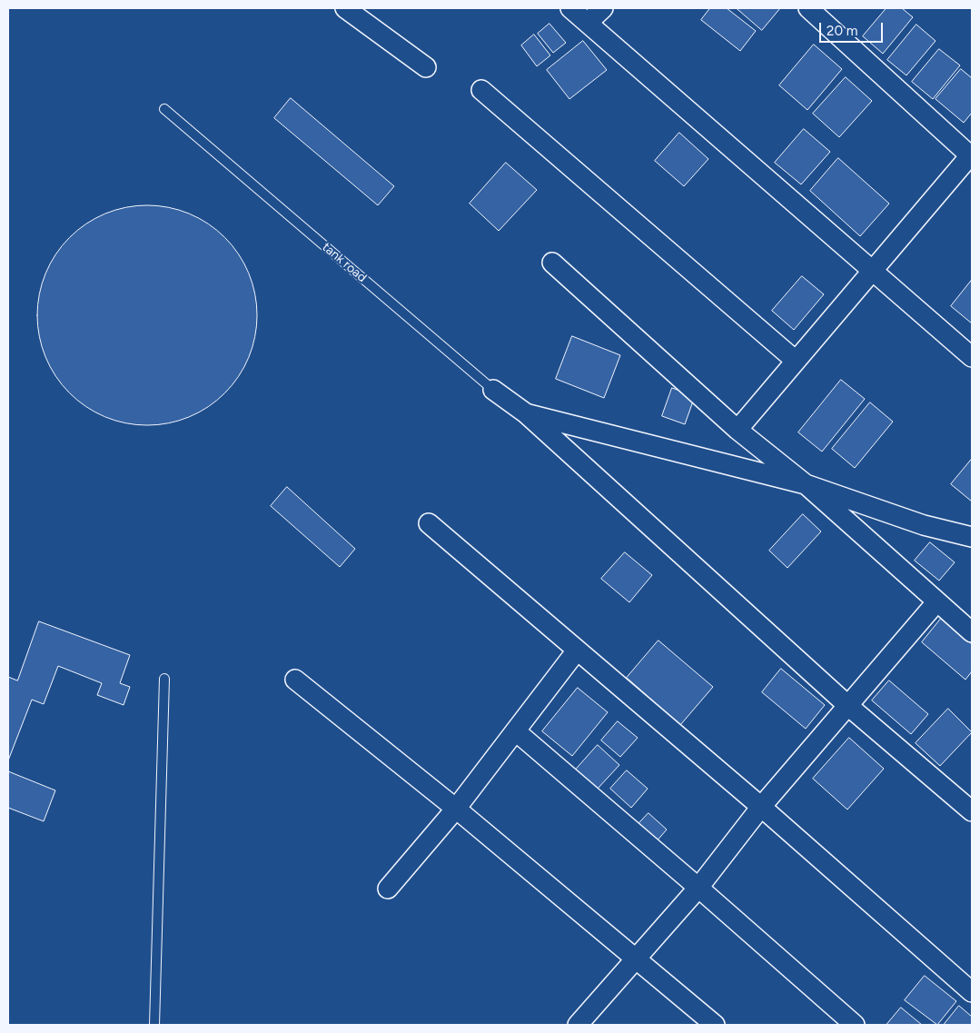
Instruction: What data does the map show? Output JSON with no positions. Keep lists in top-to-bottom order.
{
  "streets": {
    "street": ["tank road"]
  },
  "scale_bar": "20 m"
}
